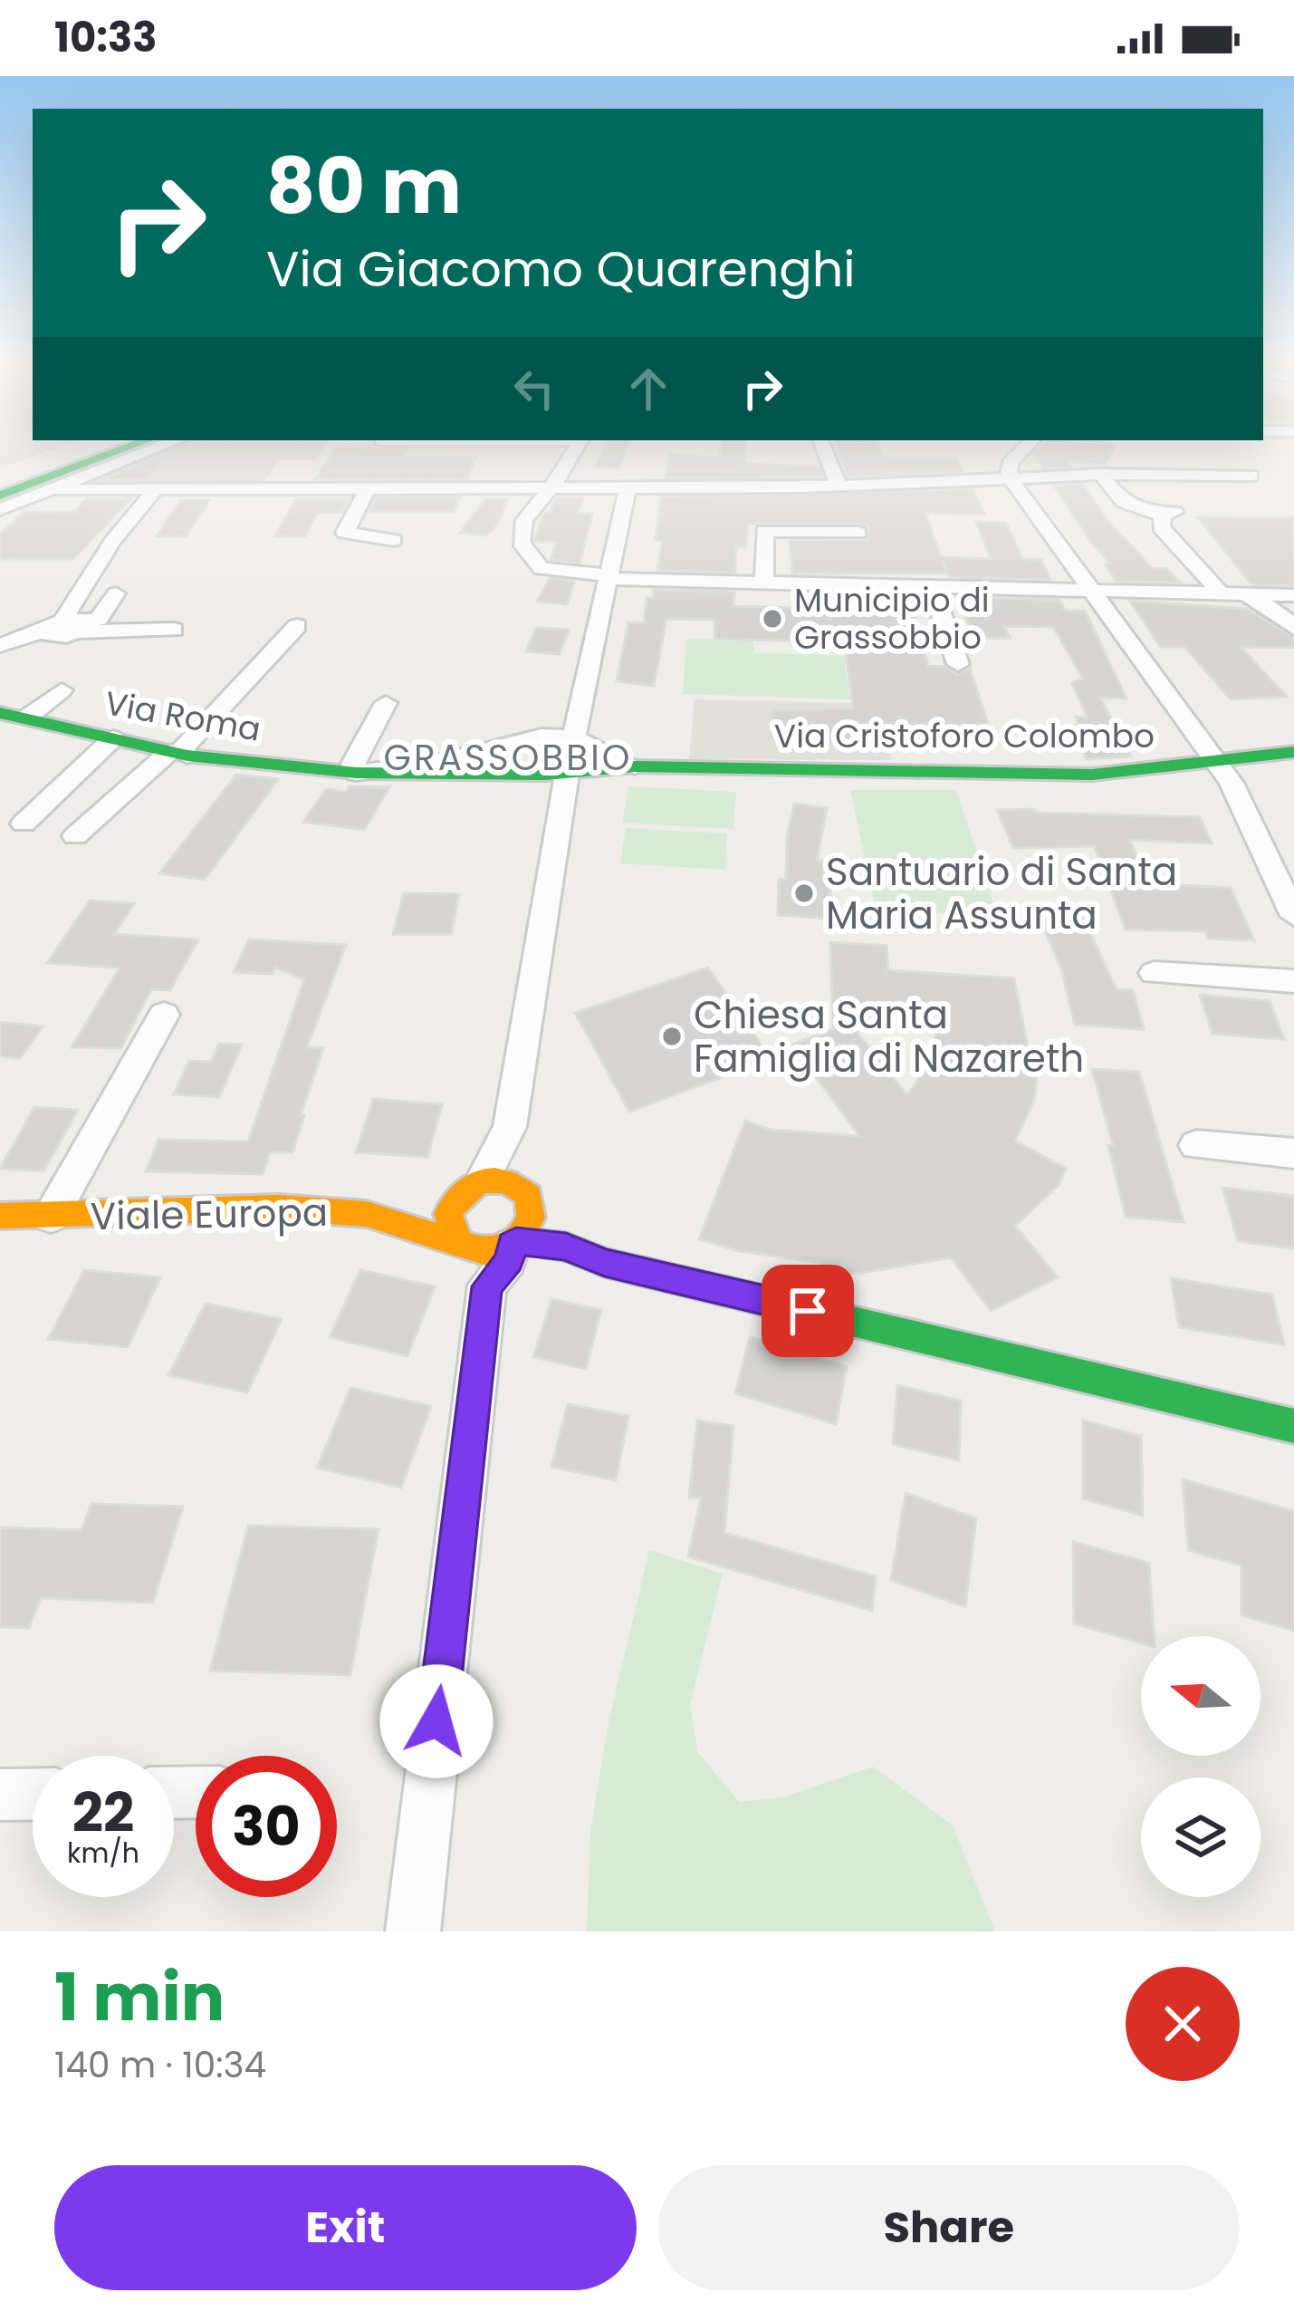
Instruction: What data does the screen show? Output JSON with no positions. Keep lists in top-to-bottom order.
{
  "streets": {
    "main road": ["Via Roma", "Via Cristoforo Colombo", "Viale Europa"]
  },
  "crossings": [
    ["Via Roma", "Via Cristoforo Colombo"]
  ],
  "districts": ["GRASSOBBIO"],
  "places": ["Municipio di Grassobbio", "Santuario di Santa Maria Assunta", "Chiesa Santa Famiglia di Nazareth"],
  "north": "left",
  "page": {
    "status": "10:33",
    "turn": ["80 m", "Via Giacomo Quarenghi"],
    "speed": "22 km/h",
    "limit": "30",
    "heading": ["1 min", "140 m · 10:34"],
    "buttons": ["Exit", "Share"]
  }
}
